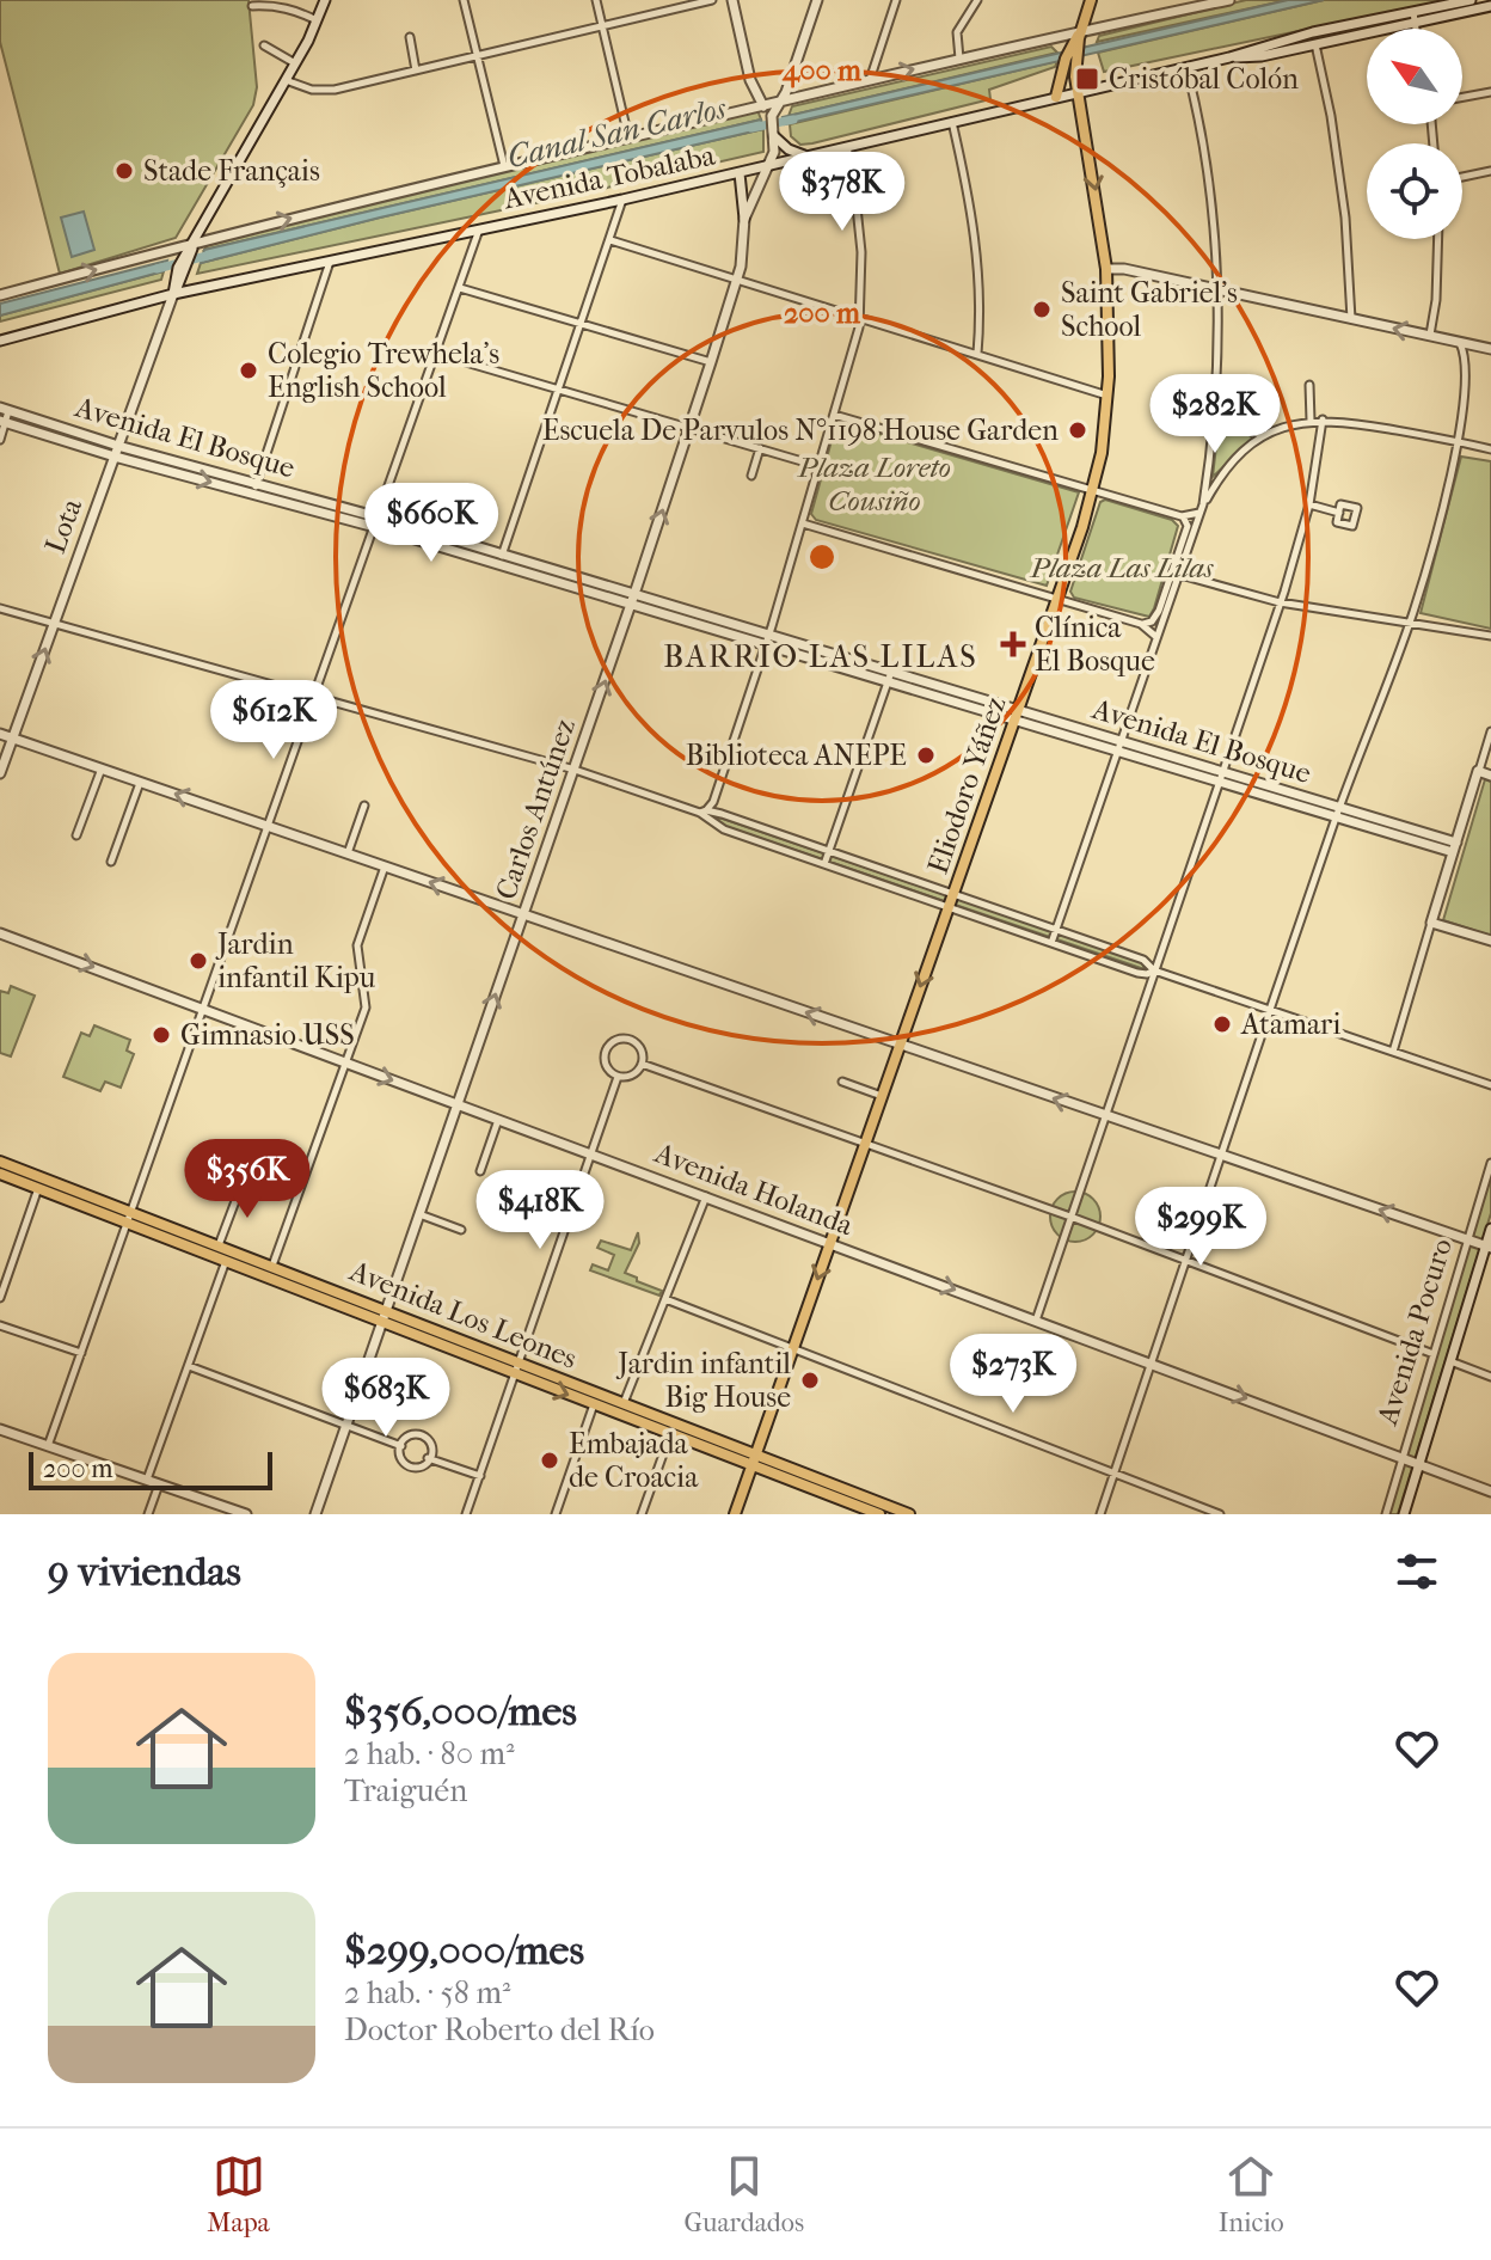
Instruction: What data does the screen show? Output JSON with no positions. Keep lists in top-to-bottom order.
{
  "streets": {
    "main road": ["Eliodoro Yáñez", "Avenida Los Leones"],
    "street": [
      "Avenida Tobalaba",
      "Avenida El Bosque",
      "Lota",
      "Carlos Antúnez",
      "Avenida Holanda",
      "Avenida Pocuro"
    ]
  },
  "crossings": [
    ["Avenida Tobalaba", "Lota"],
    ["Avenida Tobalaba", "Eliodoro Yáñez"],
    ["Avenida Tobalaba", "Carlos Antúnez"],
    ["Avenida El Bosque", "Lota"],
    ["Avenida El Bosque", "Eliodoro Yáñez"],
    ["Avenida El Bosque", "Carlos Antúnez"],
    ["Eliodoro Yáñez", "Avenida Holanda"],
    ["Eliodoro Yáñez", "Avenida Los Leones"],
    ["Carlos Antúnez", "Avenida Holanda"],
    ["Carlos Antúnez", "Avenida Los Leones"],
    ["Avenida Holanda", "Avenida Pocuro"]
  ],
  "one_way": ["Carlos Antúnez", "Avenida Holanda"],
  "districts": ["BARRIO LAS LILAS"],
  "water": ["Canal San Carlos"],
  "parks": ["Plaza Loreto Cousiño", "Plaza Las Lilas"],
  "places": {
    "transit": ["Cristóbal Colón"],
    "other": [
      "Stade Français",
      "Saint Gabriel's School",
      "Colegio Trewhela's English School",
      "Escuela De Parvulos N°1198 House Garden",
      "Biblioteca ANEPE",
      "Jardin infantil Kipu",
      "Atamari",
      "Gimnasio USS",
      "Jardin infantil Big House",
      "Embajada de Croacia"
    ],
    "health": ["Clínica El Bosque"]
  },
  "scale_bar": "200 m",
  "north": "top left",
  "page": {
    "price": [
      "$378K",
      "$282K",
      "$660K",
      "$612K",
      "$356K",
      "$418K",
      "$299K",
      "$273K",
      "$683K"
    ],
    "scale": "200 m",
    "heading": "9 viviendas",
    "list": [
      {
        "name": "$356,000/mes",
        "note": "2 hab. · 80 m² · Traiguén"
      },
      {
        "name": "$299,000/mes",
        "note": "2 hab. · 58 m² · Doctor Roberto del Río"
      }
    ],
    "tabs": ["Mapa", "Guardados", "Inicio"]
  },
  "rings": ["400 m", "200 m"]
}
